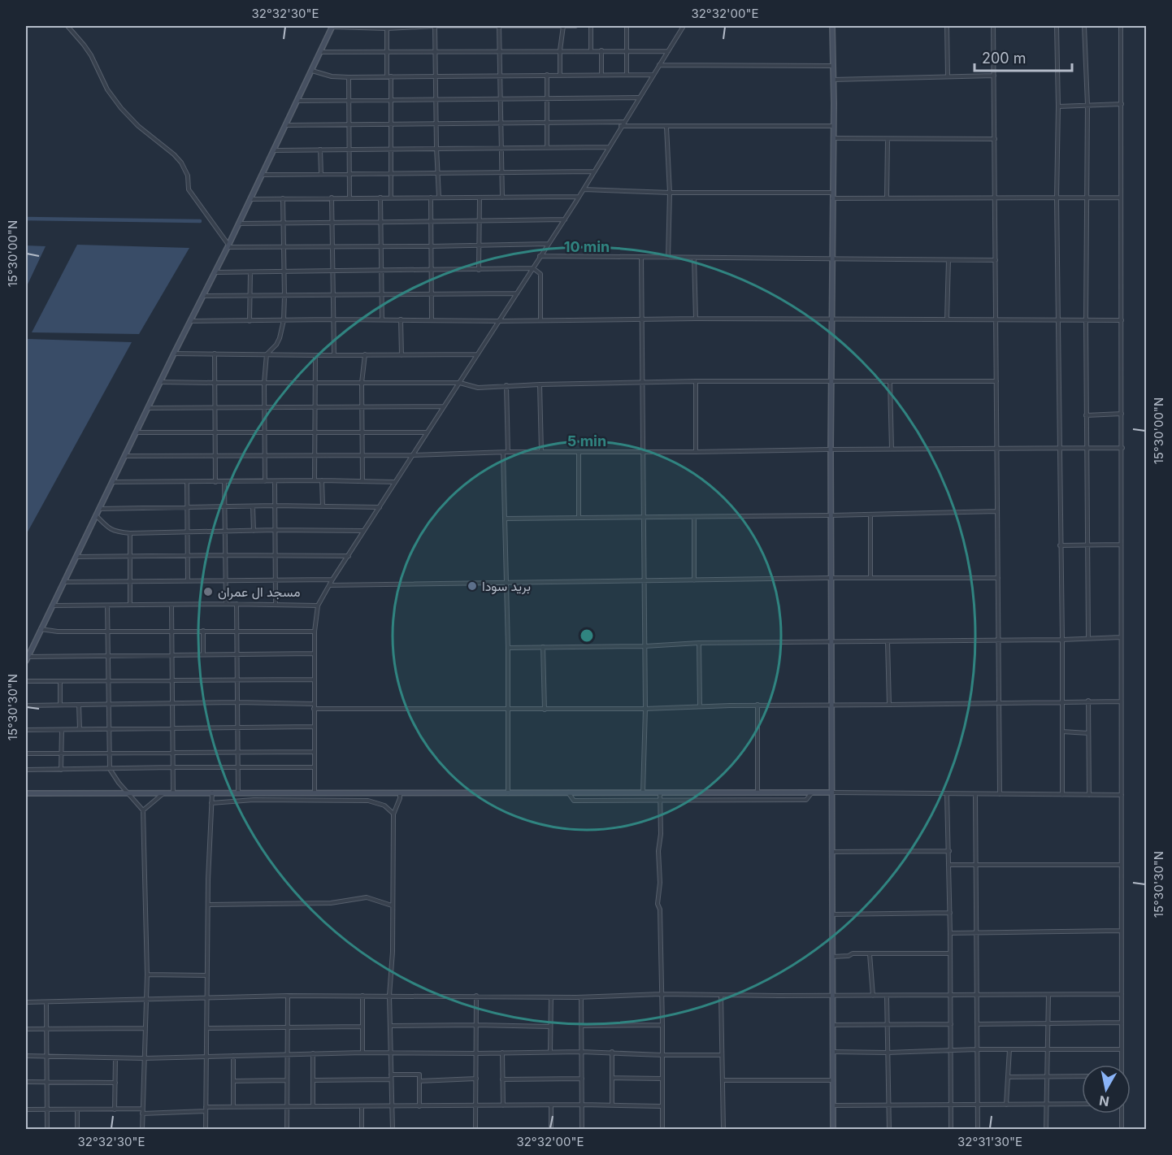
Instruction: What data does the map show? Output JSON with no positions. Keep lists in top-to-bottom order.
{
  "places": ["بريد سودا", "مسجد ال عمران"],
  "scale_bar": "200 m",
  "north": "bottom",
  "coordinates": [
    "32°32'30\"E",
    "32°32'00\"E",
    "15°30'00\"N",
    "15°30'30\"N",
    "32°31'30\"E"
  ],
  "rings": ["10 min", "5 min"]
}
